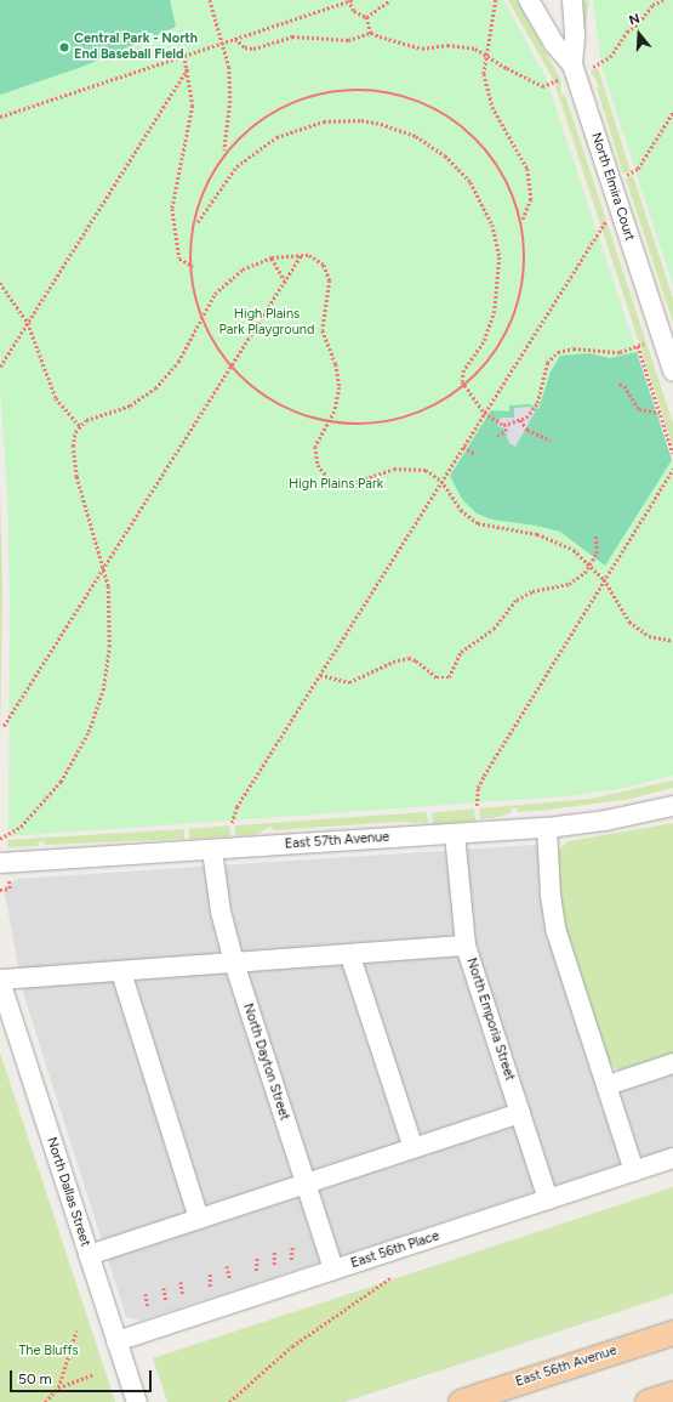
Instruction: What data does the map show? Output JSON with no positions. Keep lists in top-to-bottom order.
{
  "streets": {
    "main road": ["East 56th Avenue"],
    "street": [
      "North Elmira Court",
      "East 57th Avenue",
      "North Emporia Street",
      "North Dayton Street",
      "North Dallas Street",
      "East 56th Place"
    ]
  },
  "crossings": [
    ["East 57th Avenue", "North Emporia Street"],
    ["East 57th Avenue", "North Dayton Street"],
    ["North Emporia Street", "East 56th Place"],
    ["North Dayton Street", "East 56th Place"],
    ["North Dallas Street", "East 56th Place"]
  ],
  "parks": ["High Plains Park Playground", "High Plains Park", "The Bluffs"],
  "places": ["Central Park - North End Baseball Field"],
  "scale_bar": "50 m",
  "north": "top"
}
